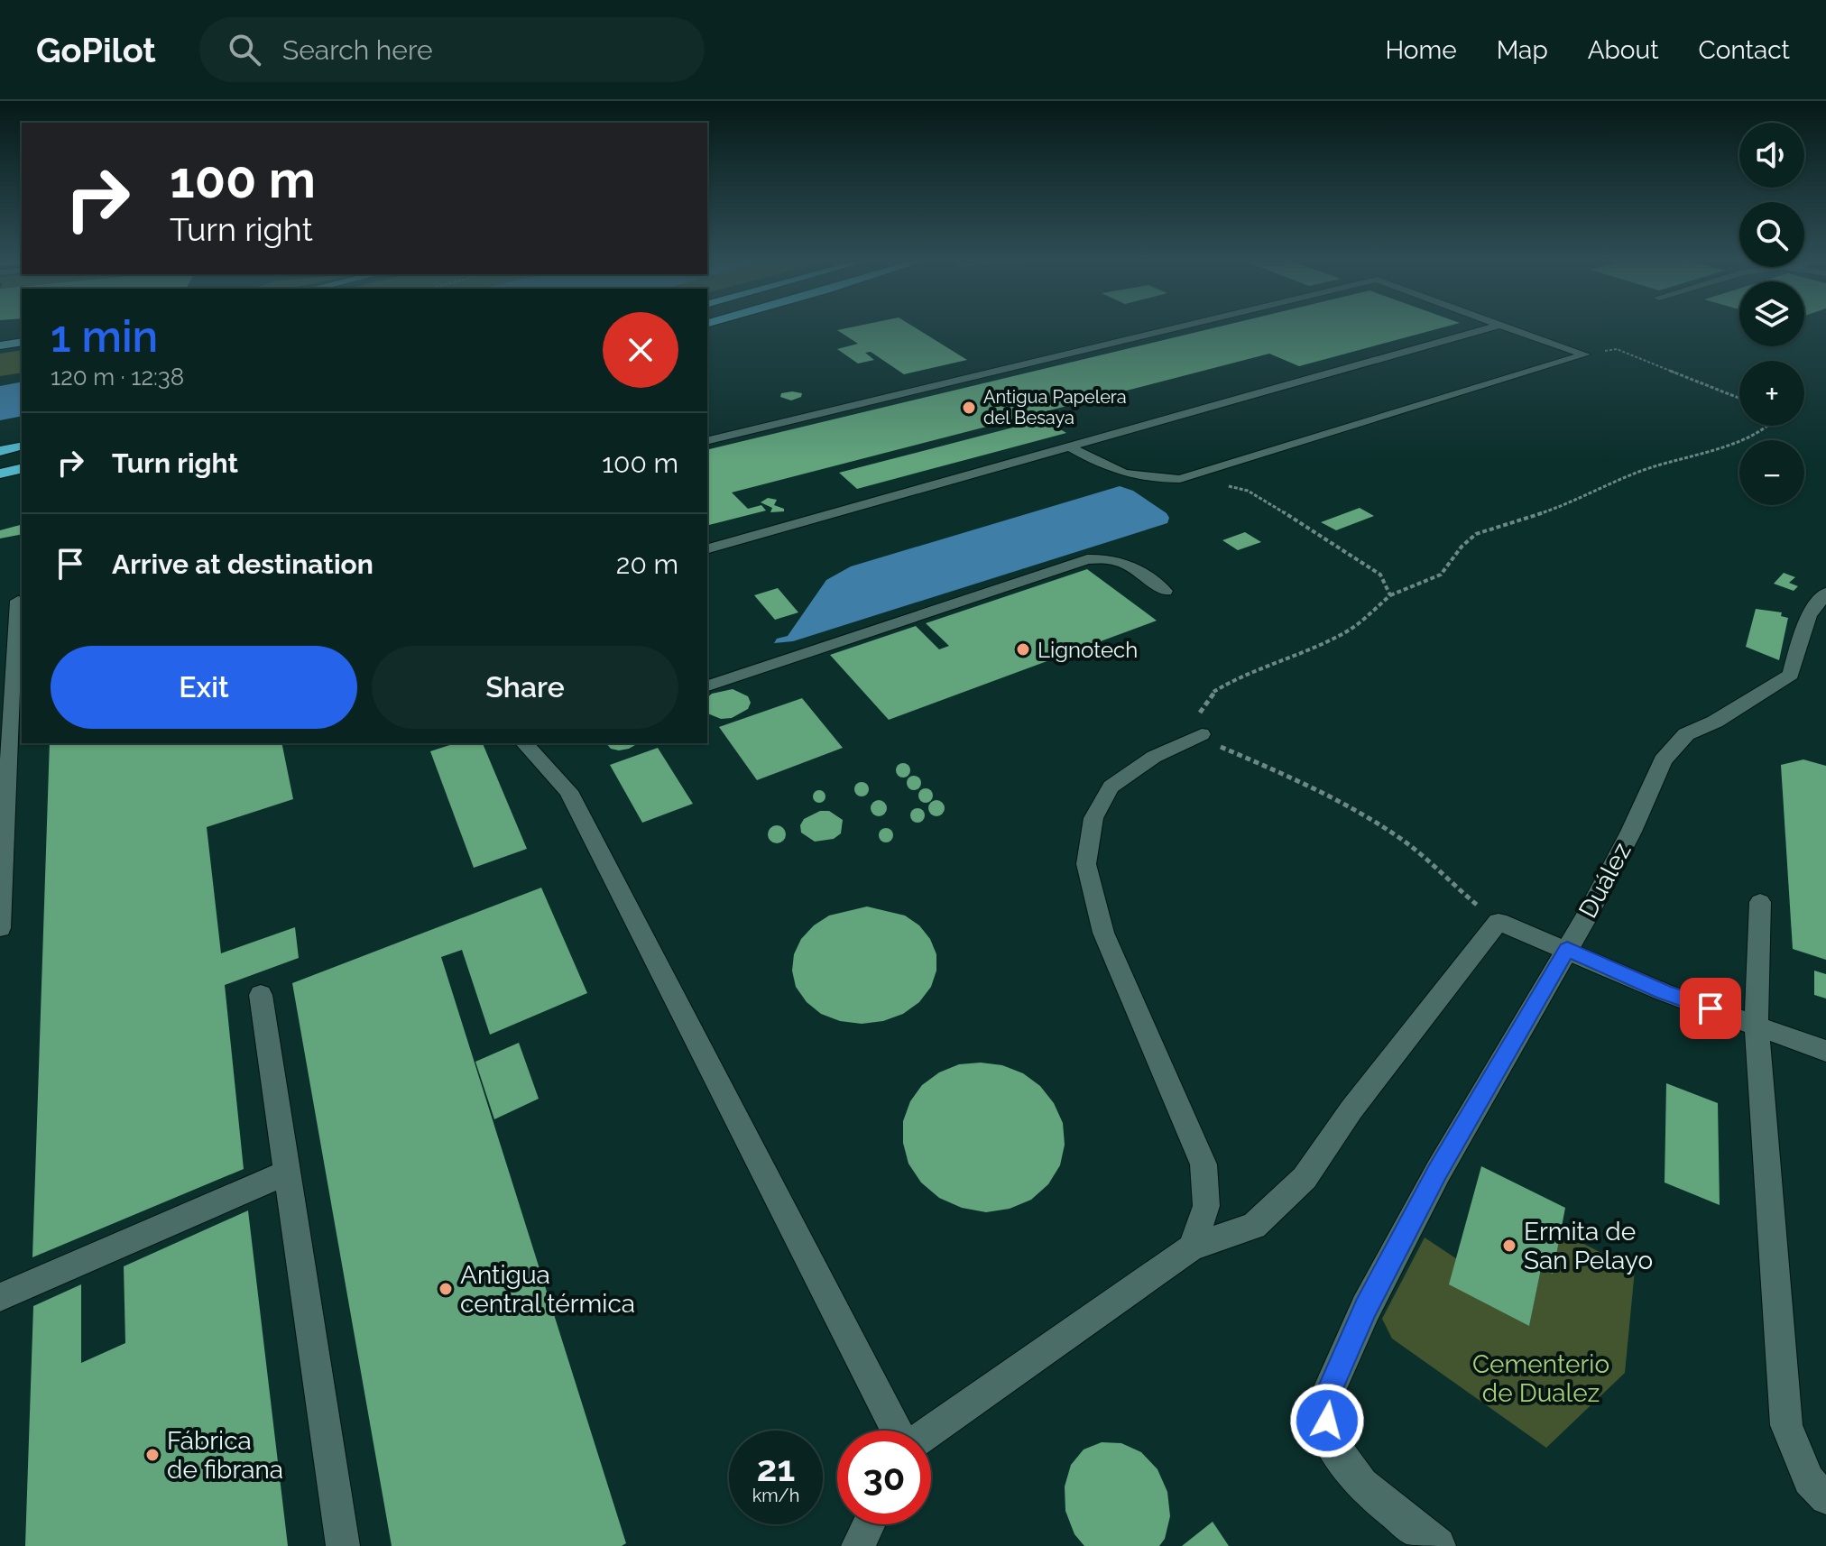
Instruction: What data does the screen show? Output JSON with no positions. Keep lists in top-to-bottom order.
{
  "streets": {
    "street": ["Duález"]
  },
  "parks": ["Cementerio de Dualez"],
  "places": [
    "Antigua Papelera del Besaya",
    "Lignotech",
    "Ermita de San Pelayo",
    "Antigua central térmica",
    "Fábrica de fibrana"
  ],
  "page": {
    "header": "GoPilot",
    "search": "Search here",
    "nav": [
      "Home",
      "Map",
      "About",
      "Contact"
    ],
    "map_buttons": ["+", "−"],
    "turn": ["100 m", "Turn right"],
    "heading": ["1 min", "120 m · 12:38"],
    "list": [
      {
        "name": "Turn right",
        "value": "100 m"
      },
      {
        "name": "Arrive at destination",
        "value": "20 m"
      }
    ],
    "buttons": ["Exit", "Share"],
    "speed": "21 km/h",
    "limit": "30"
  }
}
